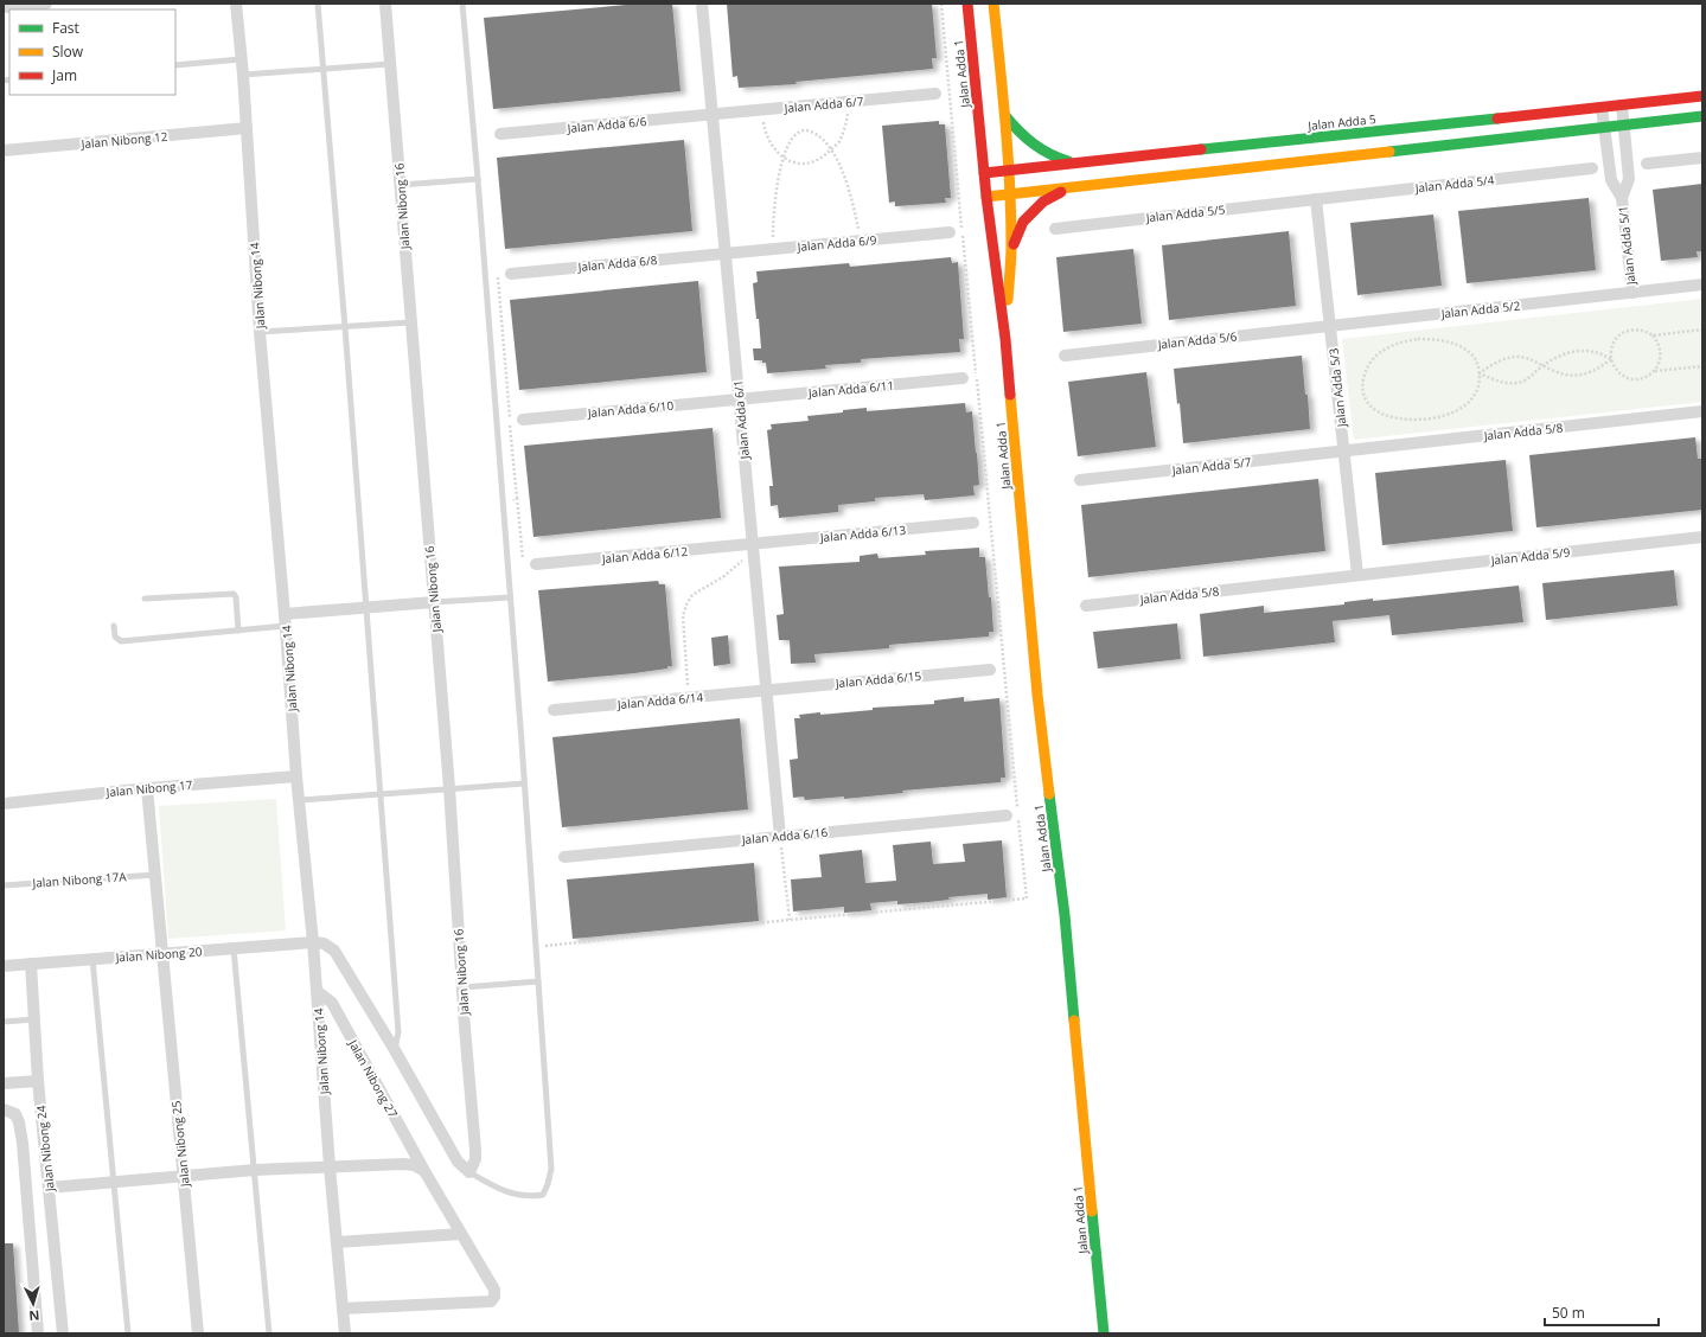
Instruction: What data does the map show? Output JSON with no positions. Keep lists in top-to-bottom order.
{
  "streets": {
    "street": [
      "Jalan Adda 1",
      "Jalan Adda 6/7",
      "Jalan Adda 5",
      "Jalan Adda 6/6",
      "Jalan Nibong 12",
      "Jalan Adda 5/4",
      "Jalan Nibong 16",
      "Jalan Adda 5/5",
      "Jalan Adda 6/9",
      "Jalan Adda 5/1",
      "Jalan Adda 6/8",
      "Jalan Nibong 14",
      "Jalan Adda 5/2",
      "Jalan Adda 5/6",
      "Jalan Adda 5/3",
      "Jalan Adda 6/11",
      "Jalan Adda 6/10",
      "Jalan Adda 6/1",
      "Jalan Adda 5/8",
      "Jalan Adda 5/7",
      "Jalan Adda 6/13",
      "Jalan Adda 6/12",
      "Jalan Adda 5/9",
      "Jalan Adda 6/15",
      "Jalan Adda 6/14",
      "Jalan Nibong 17",
      "Jalan Adda 6/16",
      "Jalan Nibong 20",
      "Jalan Nibong 27",
      "Jalan Nibong 25",
      "Jalan Nibong 24"
    ],
    "lane": ["Jalan Nibong 17A"]
  },
  "crossings": [
    ["Jalan Adda 1", "Jalan Adda 5"],
    ["Jalan Adda 6/7", "Jalan Adda 6/6"],
    ["Jalan Adda 6/7", "Jalan Adda 6/1"],
    ["Jalan Adda 5", "Jalan Adda 5/1"],
    ["Jalan Adda 6/6", "Jalan Adda 6/1"],
    ["Jalan Nibong 12", "Jalan Nibong 14"],
    ["Jalan Adda 5/4", "Jalan Adda 5/5"],
    ["Jalan Adda 5/4", "Jalan Adda 5/3"],
    ["Jalan Adda 5/5", "Jalan Adda 5/3"],
    ["Jalan Adda 6/9", "Jalan Adda 6/8"],
    ["Jalan Adda 6/9", "Jalan Adda 6/1"],
    ["Jalan Adda 5/1", "Jalan Adda 5/2"],
    ["Jalan Adda 6/8", "Jalan Adda 6/1"],
    ["Jalan Nibong 14", "Jalan Nibong 17"],
    ["Jalan Nibong 14", "Jalan Nibong 20"],
    ["Jalan Nibong 14", "Jalan Nibong 27"],
    ["Jalan Adda 5/2", "Jalan Adda 5/6"],
    ["Jalan Adda 5/2", "Jalan Adda 5/3"],
    ["Jalan Adda 5/6", "Jalan Adda 5/3"],
    ["Jalan Adda 5/3", "Jalan Adda 5/8"],
    ["Jalan Adda 5/3", "Jalan Adda 5/7"],
    ["Jalan Adda 5/3", "Jalan Adda 5/9"],
    ["Jalan Adda 6/11", "Jalan Adda 6/10"],
    ["Jalan Adda 6/11", "Jalan Adda 6/1"],
    ["Jalan Adda 6/10", "Jalan Adda 6/1"],
    ["Jalan Adda 6/1", "Jalan Adda 6/13"],
    ["Jalan Adda 6/1", "Jalan Adda 6/12"],
    ["Jalan Adda 6/1", "Jalan Adda 6/15"],
    ["Jalan Adda 6/1", "Jalan Adda 6/14"],
    ["Jalan Adda 6/1", "Jalan Adda 6/16"],
    ["Jalan Adda 5/8", "Jalan Adda 5/7"],
    ["Jalan Adda 5/8", "Jalan Adda 5/9"],
    ["Jalan Adda 6/13", "Jalan Adda 6/12"],
    ["Jalan Adda 6/15", "Jalan Adda 6/14"],
    ["Jalan Nibong 17", "Jalan Nibong 25"],
    ["Jalan Nibong 17A", "Jalan Nibong 25"],
    ["Jalan Nibong 20", "Jalan Nibong 25"],
    ["Jalan Nibong 20", "Jalan Nibong 24"]
  ],
  "legend": ["Fast", "Slow", "Jam"],
  "scale_bar": "50 m",
  "north": "bottom"
}
